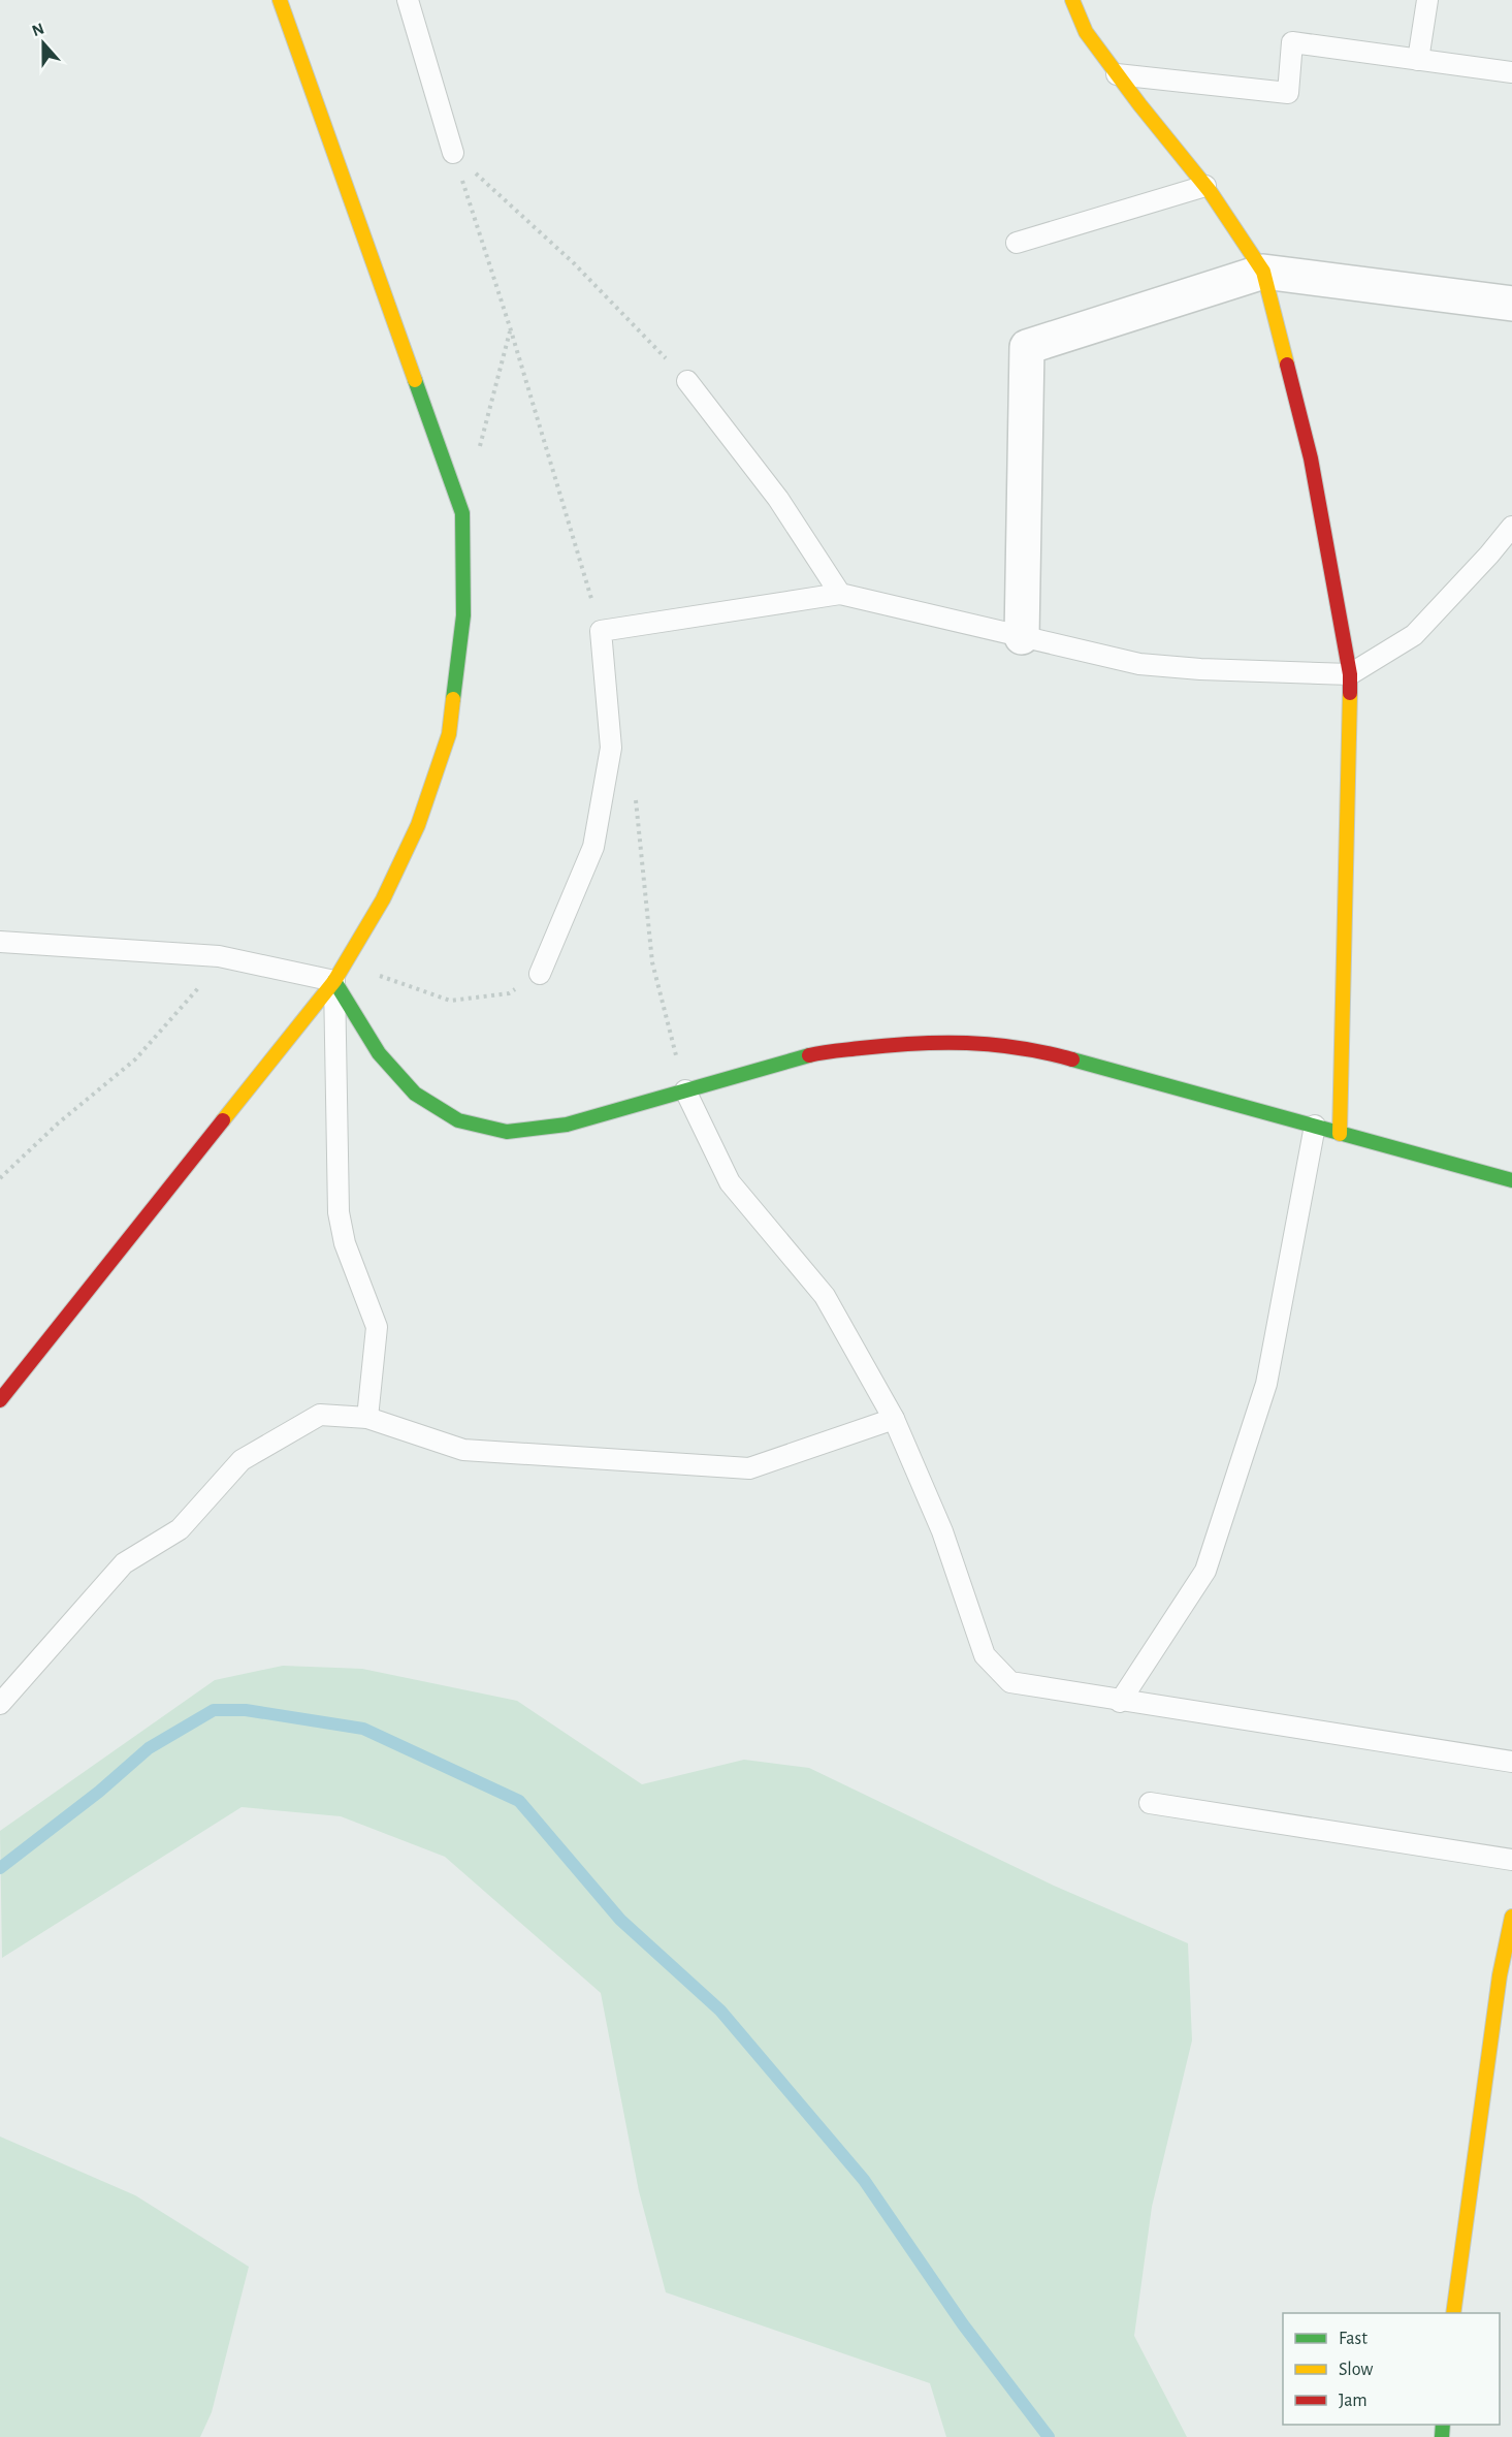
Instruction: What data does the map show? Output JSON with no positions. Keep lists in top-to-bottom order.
{
  "legend": ["Fast", "Slow", "Jam"],
  "north": "top"
}
